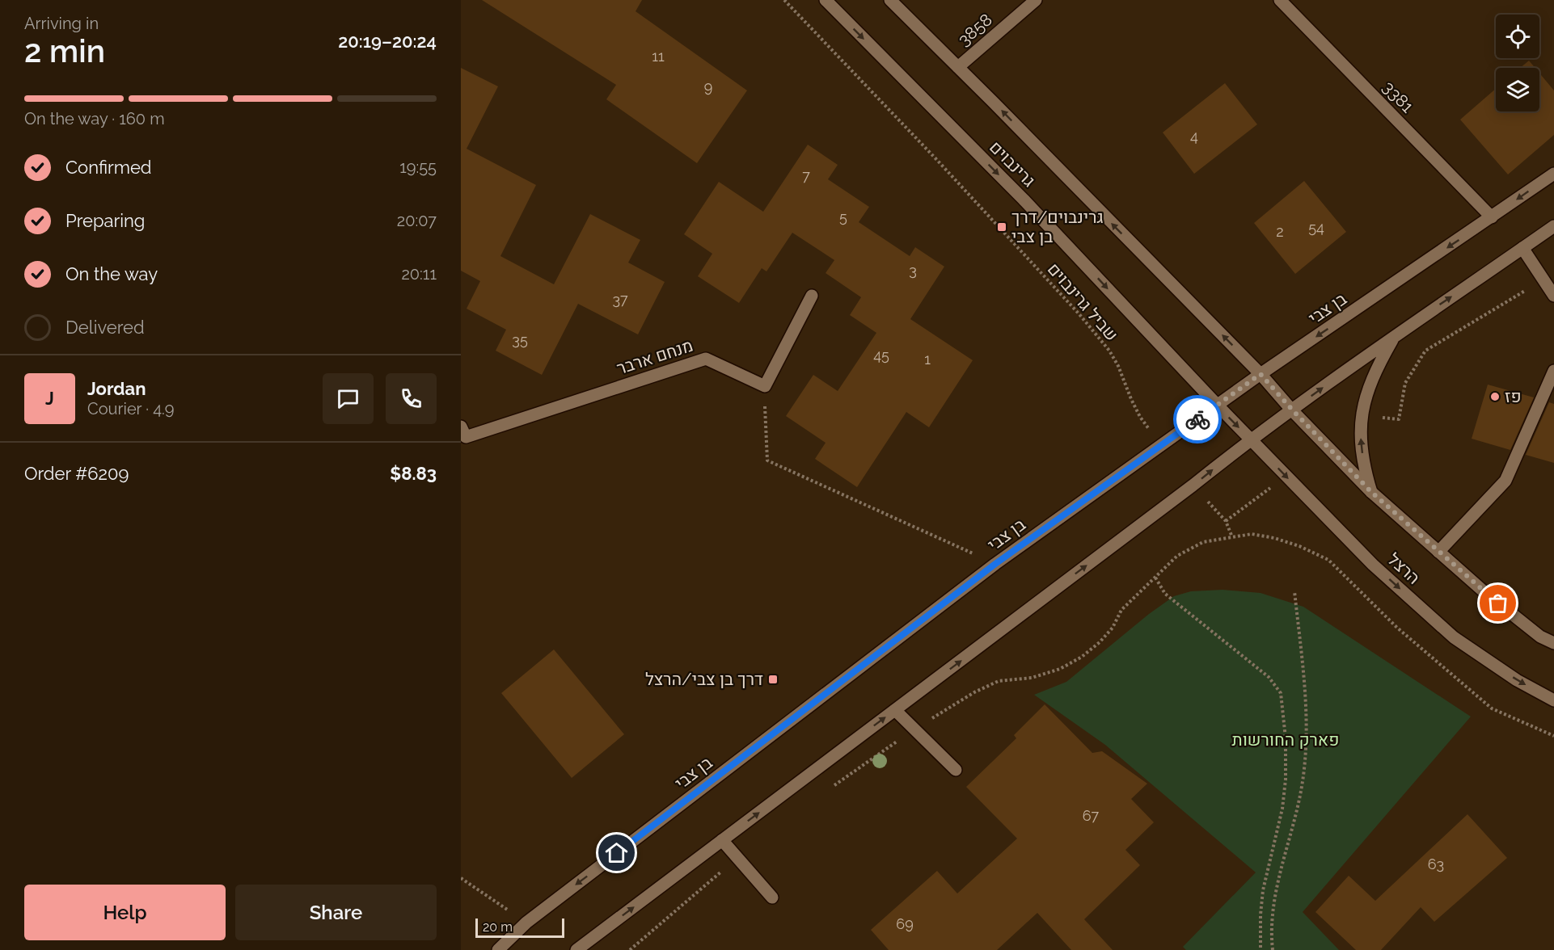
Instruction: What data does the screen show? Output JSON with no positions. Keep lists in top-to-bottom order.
{
  "streets": {
    "street": [
      "3858",
      "3381",
      "גרינבוים",
      "בן צבי",
      "מנחם ארבר",
      "הרצל"
    ],
    "path": ["שביל גרינבוים"]
  },
  "crossings": [
    ["3858", "גרינבוים"],
    ["3381", "בן צבי"],
    ["גרינבוים", "בן צבי"],
    ["גרינבוים", "הרצל"],
    ["שביל גרינבוים", "בן צבי"]
  ],
  "parks": ["פארק החורשות"],
  "places": {
    "transit": ["גרינבוים/דרך בן צבי", "דרך בן צבי/הרצל"],
    "other": ["פז"]
  },
  "house_numbers": [
    "11",
    "9",
    "4",
    "7",
    "5",
    "54",
    "2",
    "3",
    "37",
    "35",
    "45",
    "1",
    "67",
    "63",
    "69"
  ],
  "scale_bar": "20 m",
  "page": {
    "heading": ["2 min", "Arriving in", "20:19–20:24"],
    "panel": [
      "Jordan",
      "Courier · 4.9",
      "Order #6209",
      "$8.83"
    ],
    "bar": "On the way · 160 m",
    "list": [
      ["Confirmed", "19:55"],
      ["Preparing", "20:07"],
      ["On the way", "20:11"],
      "Delivered"
    ],
    "round": "J",
    "buttons": ["Help", "Share"],
    "scale": "20 m"
  }
}
